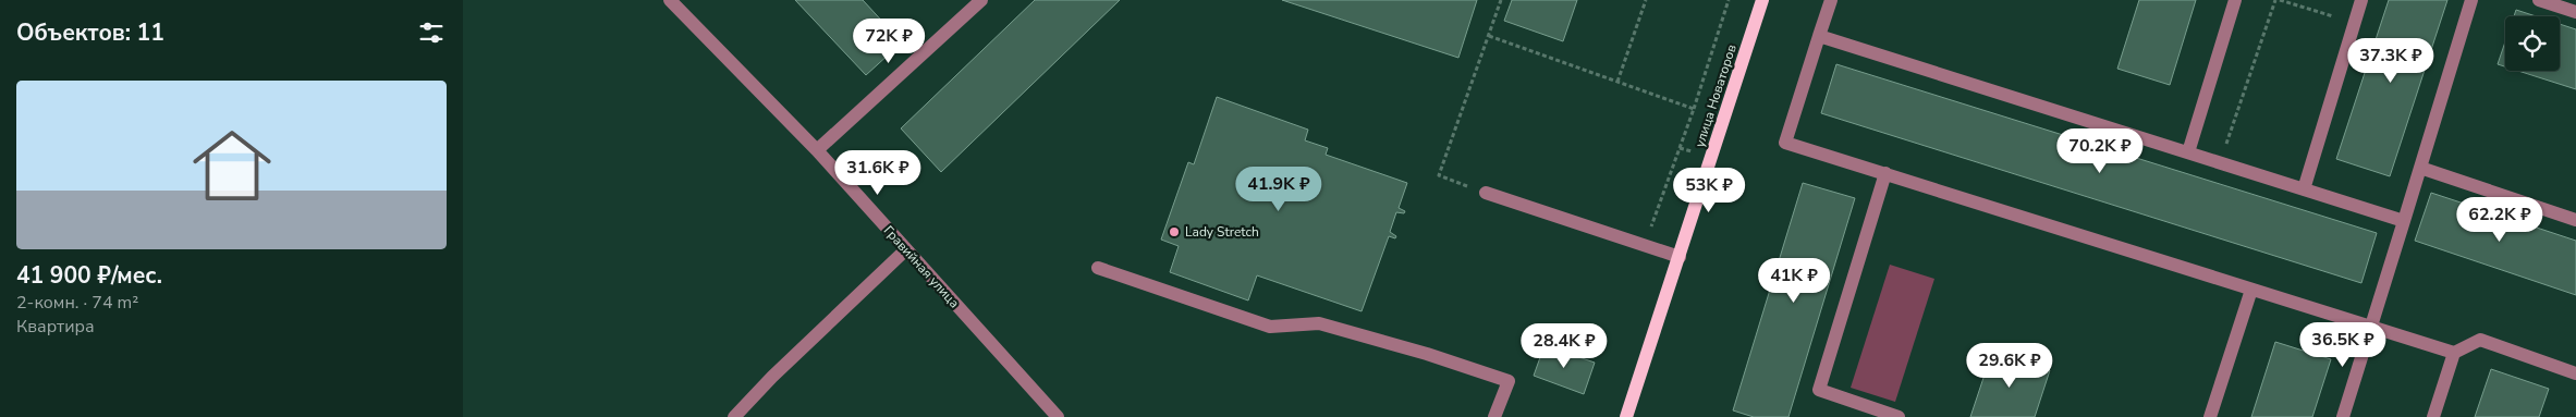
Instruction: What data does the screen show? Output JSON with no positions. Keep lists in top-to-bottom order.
{
  "streets": {
    "main road": ["улица Новаторов"],
    "street": ["Гравийная улица"]
  },
  "places": ["Lady Stretch"],
  "page": {
    "heading": "Объектов: 11",
    "price": [
      "72K ₽",
      "37.3K ₽",
      "70.2K ₽",
      "31.6K ₽",
      "41.9K ₽",
      "53K ₽",
      "62.2K ₽",
      "41K ₽",
      "36.5K ₽",
      "28.4K ₽",
      "29.6K ₽"
    ],
    "list": [
      {
        "name": "41 900 ₽/мес.",
        "note": "2-комн. · 74 m² · Квартира"
      }
    ]
  }
}
